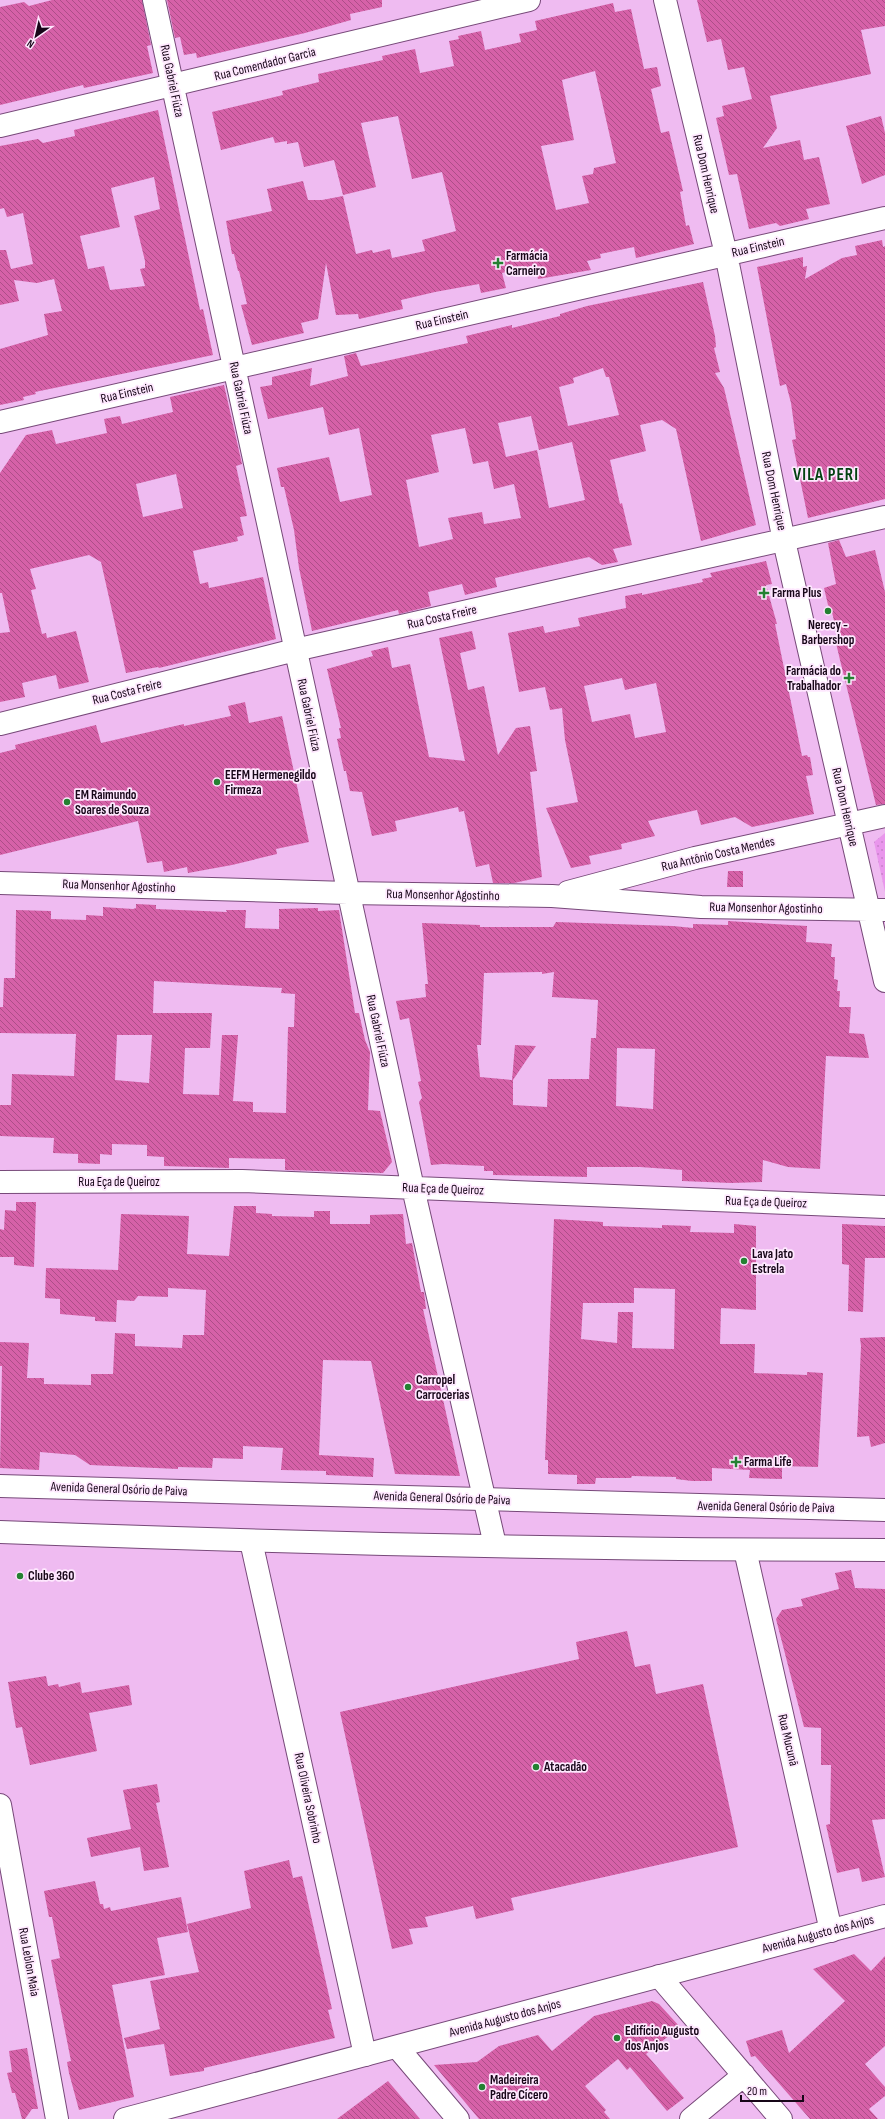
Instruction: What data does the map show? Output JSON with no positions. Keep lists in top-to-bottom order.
{
  "streets": {
    "street": [
      "Rua Comendador Garcia",
      "Rua Gabriel Fiúza",
      "Rua Dom Henrique",
      "Rua Einstein",
      "Rua Costa Freire",
      "Rua Antônio Costa Mendes",
      "Rua Monsenhor Agostinho",
      "Rua Eça de Queiroz",
      "Avenida General Osório de Paiva",
      "Rua Mucunã",
      "Rua Oliveira Sobrinho",
      "Avenida Augusto dos Anjos",
      "Rua Leblon Maia"
    ]
  },
  "crossings": [
    ["Rua Comendador Garcia", "Rua Gabriel Fiúza"],
    ["Rua Gabriel Fiúza", "Rua Einstein"],
    ["Rua Gabriel Fiúza", "Rua Costa Freire"],
    ["Rua Gabriel Fiúza", "Rua Monsenhor Agostinho"],
    ["Rua Gabriel Fiúza", "Rua Eça de Queiroz"],
    ["Rua Gabriel Fiúza", "Avenida General Osório de Paiva"],
    ["Rua Dom Henrique", "Rua Einstein"],
    ["Rua Dom Henrique", "Rua Costa Freire"],
    ["Rua Dom Henrique", "Rua Antônio Costa Mendes"],
    ["Rua Dom Henrique", "Rua Monsenhor Agostinho"],
    ["Rua Antônio Costa Mendes", "Rua Monsenhor Agostinho"],
    ["Rua Mucunã", "Avenida Augusto dos Anjos"],
    ["Rua Oliveira Sobrinho", "Avenida Augusto dos Anjos"]
  ],
  "districts": ["VILA PERI"],
  "places": {
    "health": [
      "Farmácia Carneiro",
      "Farma Plus",
      "Farmácia do Trabalhador",
      "Farma Life"
    ],
    "other": [
      "Nerecy - Barbershop",
      "EEFM Hermenegildo Firmeza",
      "EM Raimundo Soares de Souza",
      "Lava Jato Estrela",
      "Carropel Carrocerias",
      "Clube 360",
      "Atacadão",
      "Edifício Augusto dos Anjos",
      "Madeireira Padre Cícero"
    ]
  },
  "scale_bar": "20 m",
  "north": "bottom left"
}
